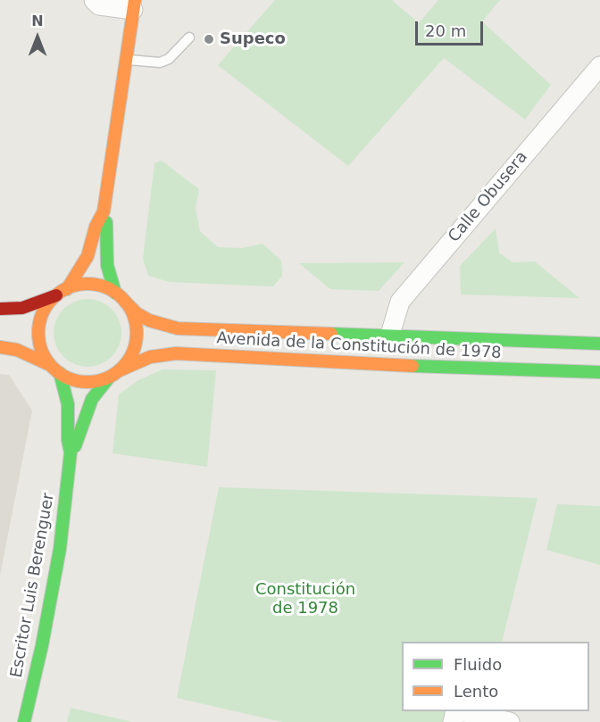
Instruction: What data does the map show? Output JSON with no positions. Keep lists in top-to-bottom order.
{
  "streets": {
    "street": ["Calle Obusera", "Avenida de la Constitución de 1978", "Escritor Luis Berenguer"]
  },
  "crossings": [
    ["Calle Obusera", "Avenida de la Constitución de 1978"],
    ["Avenida de la Constitución de 1978", "Escritor Luis Berenguer"]
  ],
  "parks": ["Constitución de 1978"],
  "places": ["Supeco"],
  "legend": ["Fluido", "Lento"],
  "scale_bar": "20 m",
  "north": "top"
}
